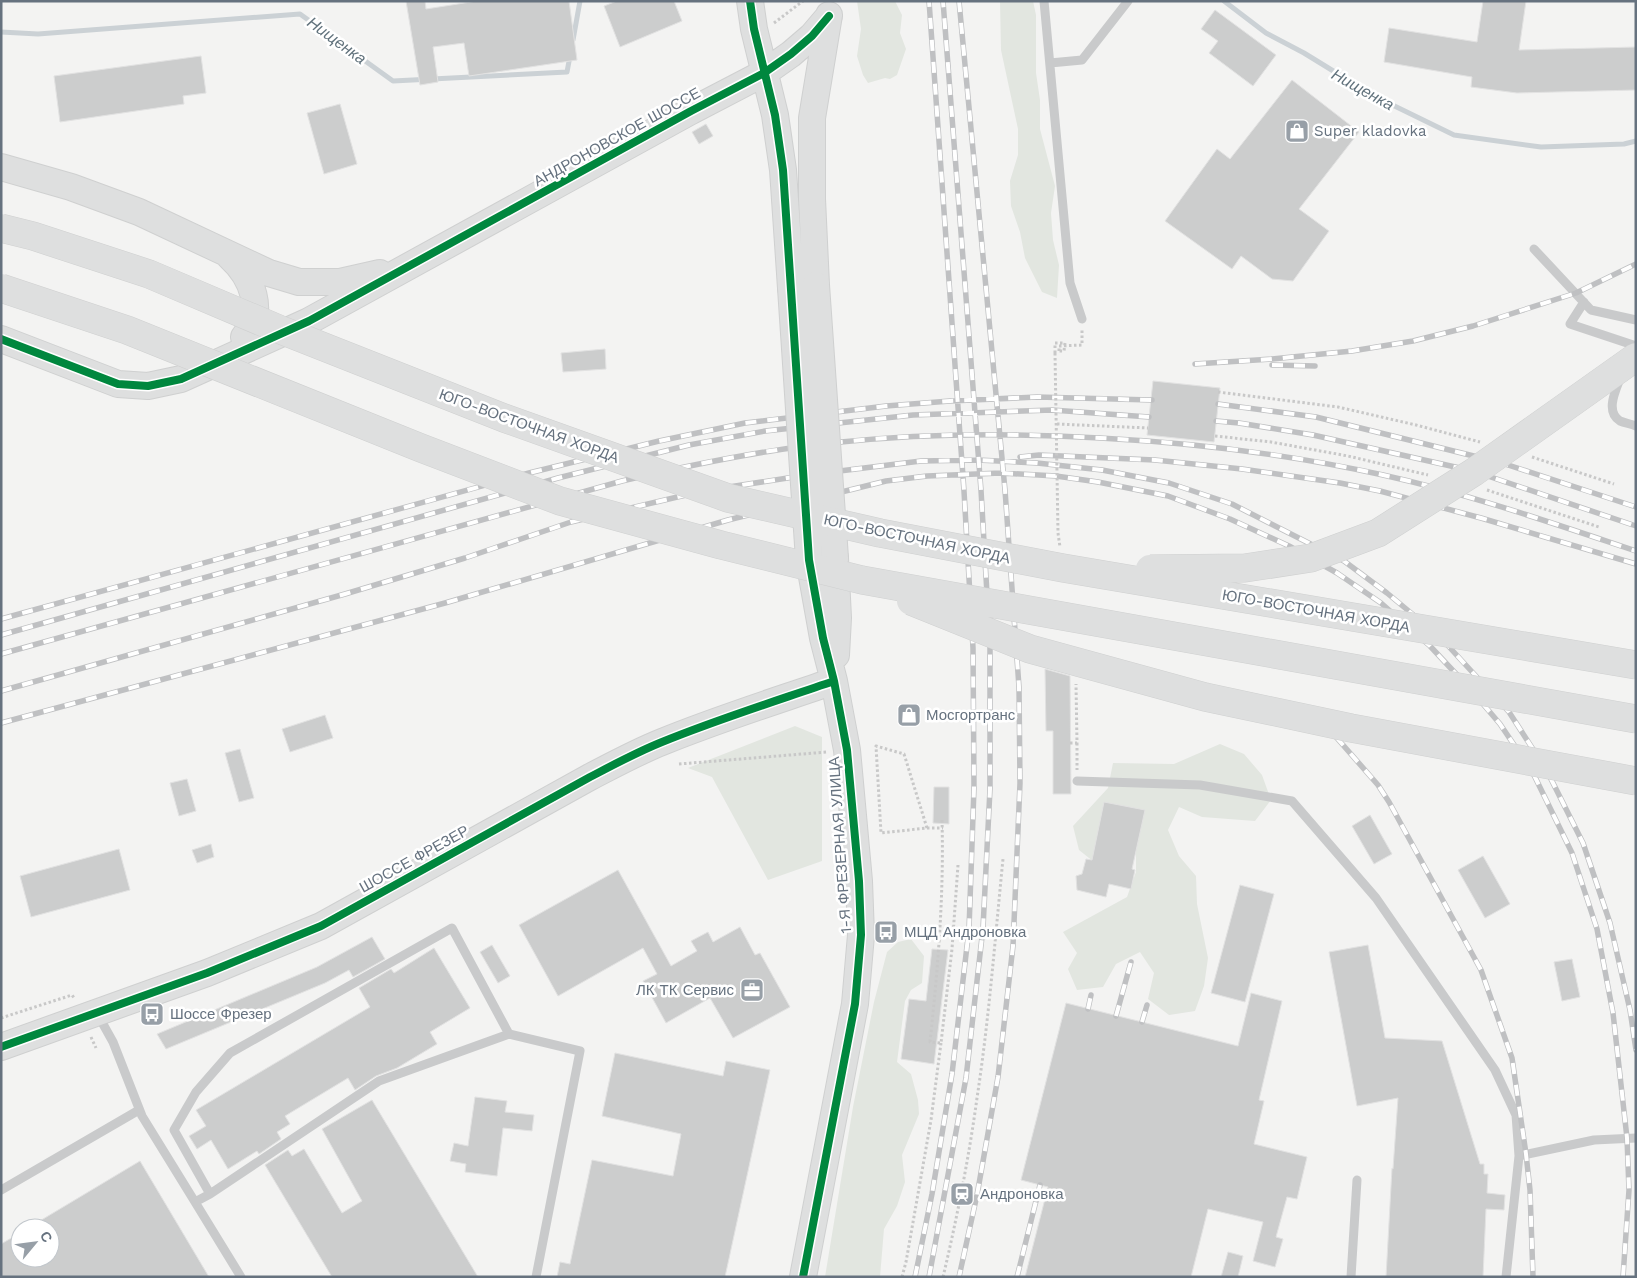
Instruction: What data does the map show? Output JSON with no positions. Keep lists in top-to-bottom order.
{
  "streets": {
    "main road": ["ЮГО-ВОСТОЧНАЯ ХОРДА"],
    "street": ["АНДРОНОВСКОЕ ШОССЕ", "1-Я ФРЕЗЕРНАЯ УЛИЦА", "ШОССЕ ФРЕЗЕР"]
  },
  "crossings": [
    ["АНДРОНОВСКОЕ ШОССЕ", "1-Я ФРЕЗЕРНАЯ УЛИЦА"],
    ["1-Я ФРЕЗЕРНАЯ УЛИЦА", "ШОССЕ ФРЕЗЕР"]
  ],
  "water": ["Нищенка"],
  "places": {
    "shop": ["Super kladovka", "Мосгортранс"],
    "bus stop": ["МЦД Андроновка", "Шоссе Фрезер"],
    "office": ["ЛК ТК Сервис"],
    "station": ["Андроновка"]
  },
  "north": "top right"
}
